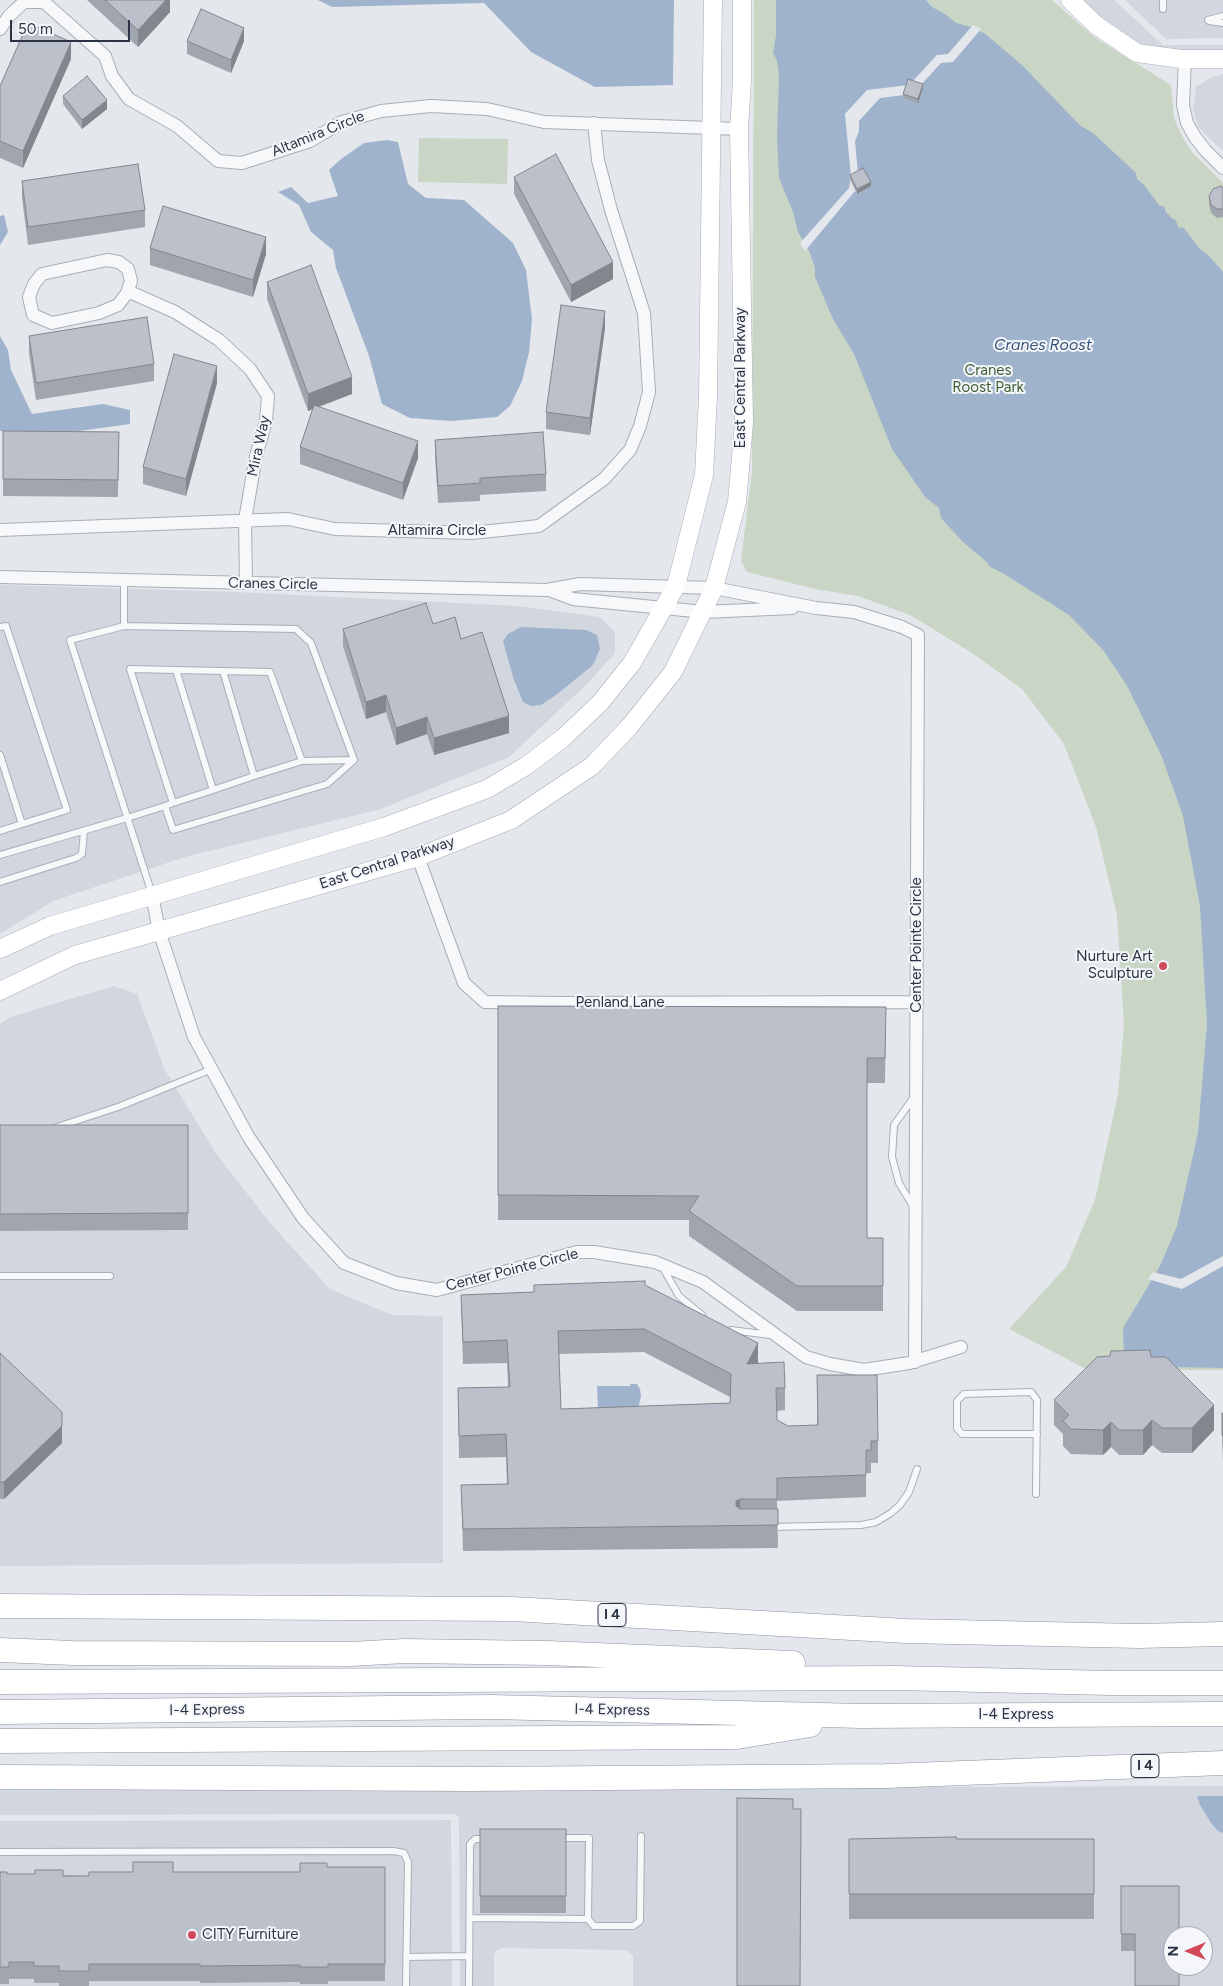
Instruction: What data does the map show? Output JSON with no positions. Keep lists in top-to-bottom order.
{
  "streets": {
    "highway": ["I 4", "I-4 Express"],
    "main road": ["East Central Parkway"],
    "street": [
      "Altamira Circle",
      "Mira Way",
      "Cranes Circle",
      "Center Pointe Circle",
      "Penland Lane"
    ]
  },
  "crossings": [
    ["Altamira Circle", "East Central Parkway"],
    ["Altamira Circle", "Mira Way"],
    ["East Central Parkway", "Cranes Circle"],
    ["East Central Parkway", "Center Pointe Circle"],
    ["East Central Parkway", "Penland Lane"],
    ["Mira Way", "Cranes Circle"],
    ["Cranes Circle", "Center Pointe Circle"],
    ["Center Pointe Circle", "Penland Lane"]
  ],
  "water": ["Cranes Roost"],
  "parks": ["Cranes Roost Park"],
  "places": ["Nurture Art Sculpture", "CITY Furniture"],
  "scale_bar": "50 m",
  "north": "left"
}
